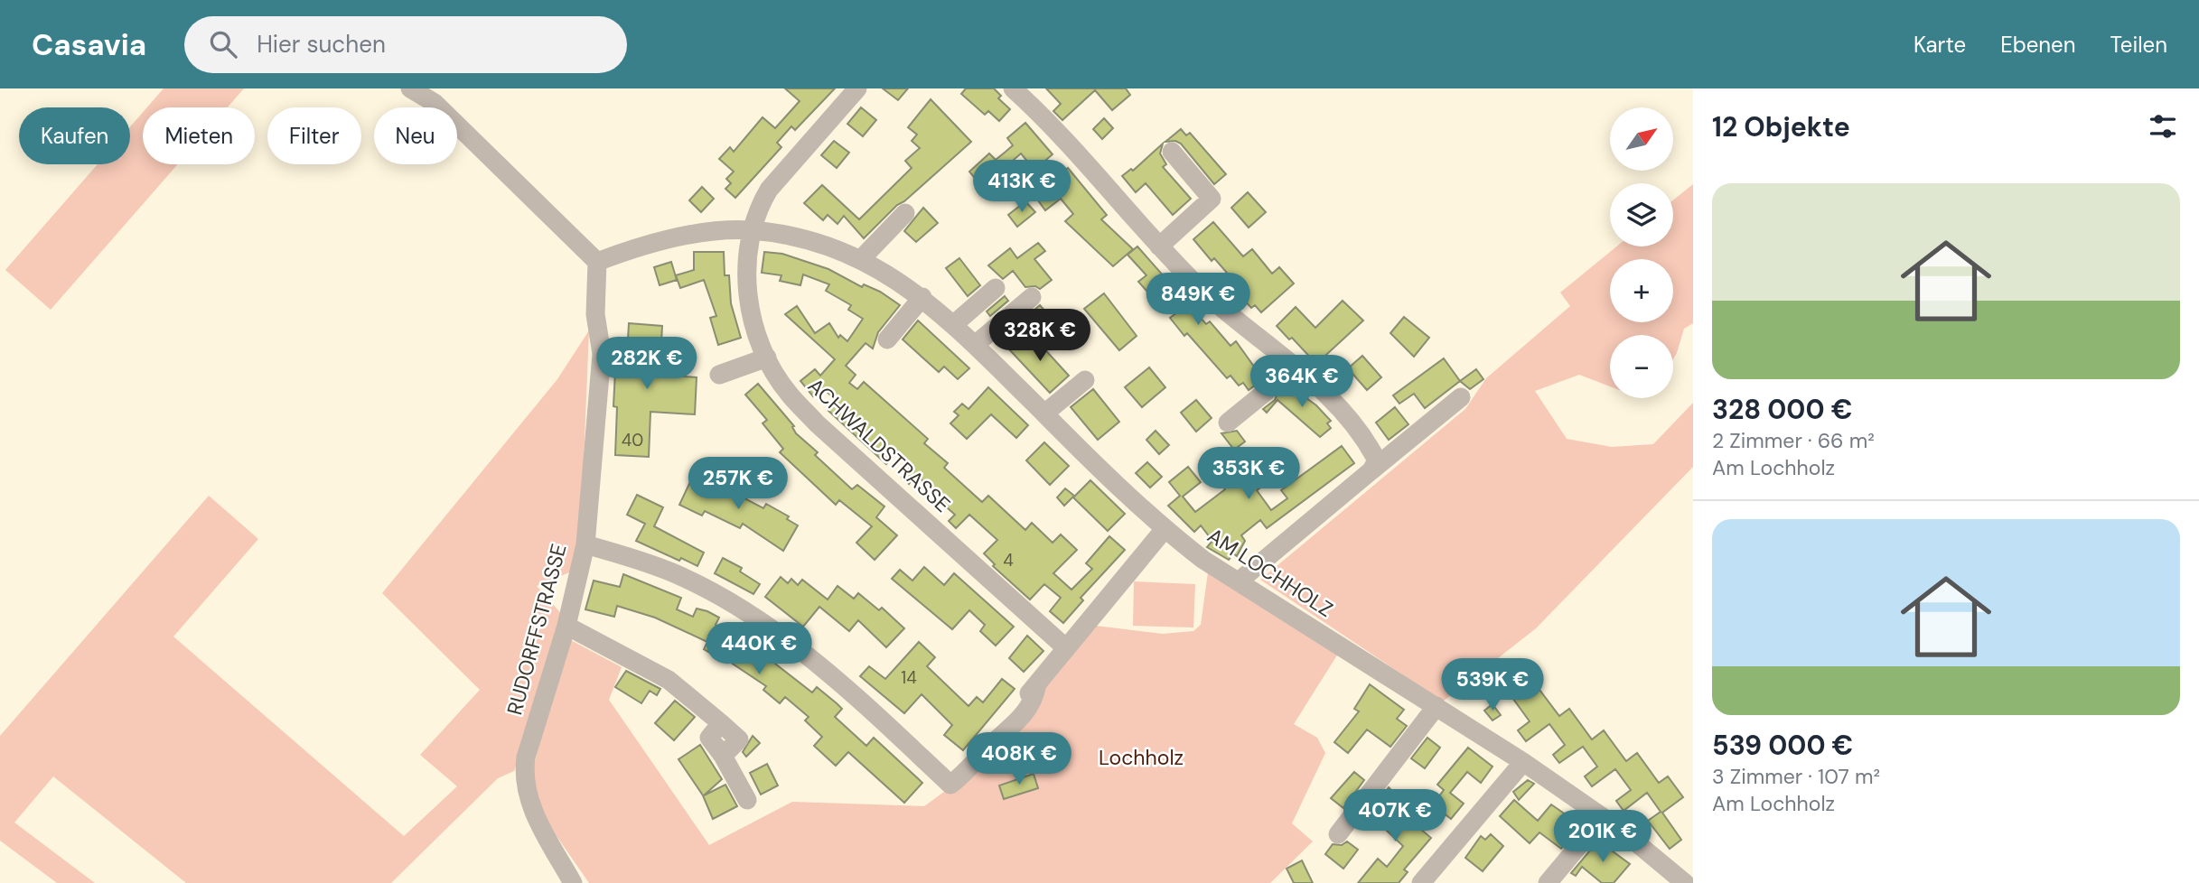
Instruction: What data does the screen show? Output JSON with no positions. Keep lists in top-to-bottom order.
{
  "streets": {
    "street": ["ACHWALDSTRASSE", "AM LOCHHOLZ", "RUDORFFSTRASSE"]
  },
  "crossings": [
    ["ACHWALDSTRASSE", "AM LOCHHOLZ"],
    ["AM LOCHHOLZ", "RUDORFFSTRASSE"]
  ],
  "parks": ["Lochholz"],
  "house_numbers": ["40", "4", "14"],
  "north": "top right",
  "page": {
    "header": "Casavia",
    "search": "Hier suchen",
    "nav": ["Karte", "Ebenen", "Teilen"],
    "heading": "12 Objekte",
    "map_buttons": ["+", "−"],
    "chip": [
      "Kaufen",
      "Mieten",
      "Filter",
      "Neu"
    ],
    "price": [
      "413K €",
      "849K €",
      "328K €",
      "282K €",
      "364K €",
      "353K €",
      "257K €",
      "440K €",
      "539K €",
      "408K €",
      "407K €",
      "201K €"
    ],
    "list": [
      {
        "name": "328 000 €",
        "note": "2 Zimmer · 66 m² · Am Lochholz"
      },
      {
        "name": "539 000 €",
        "note": "3 Zimmer · 107 m² · Am Lochholz"
      }
    ]
  }
}
